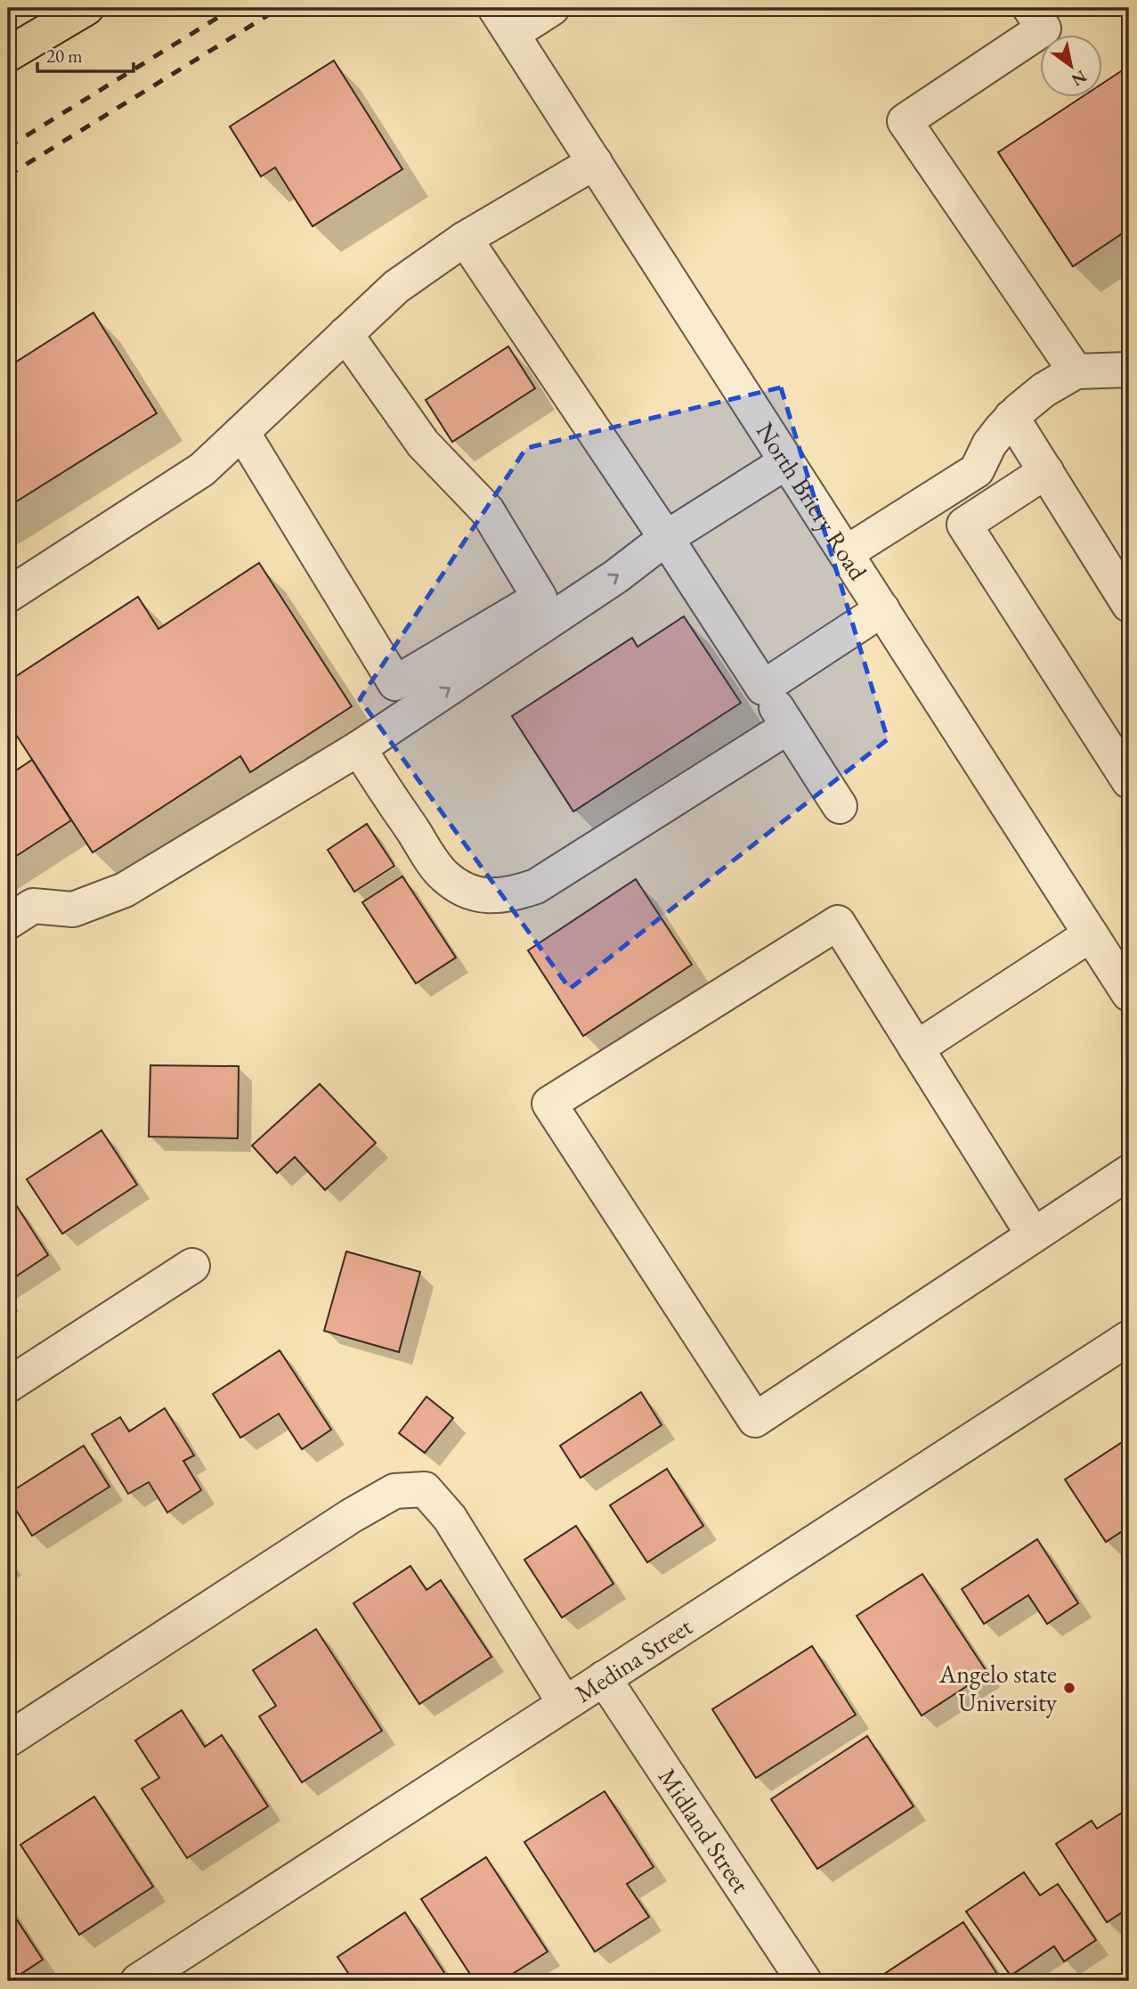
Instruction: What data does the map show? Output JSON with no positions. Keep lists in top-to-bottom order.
{
  "streets": {
    "street": ["North Briery Road", "Medina Street", "Midland Street"]
  },
  "crossings": [
    ["Medina Street", "Midland Street"]
  ],
  "places": ["Angelo state University"],
  "scale_bar": "20 m",
  "north": "bottom right"
}
